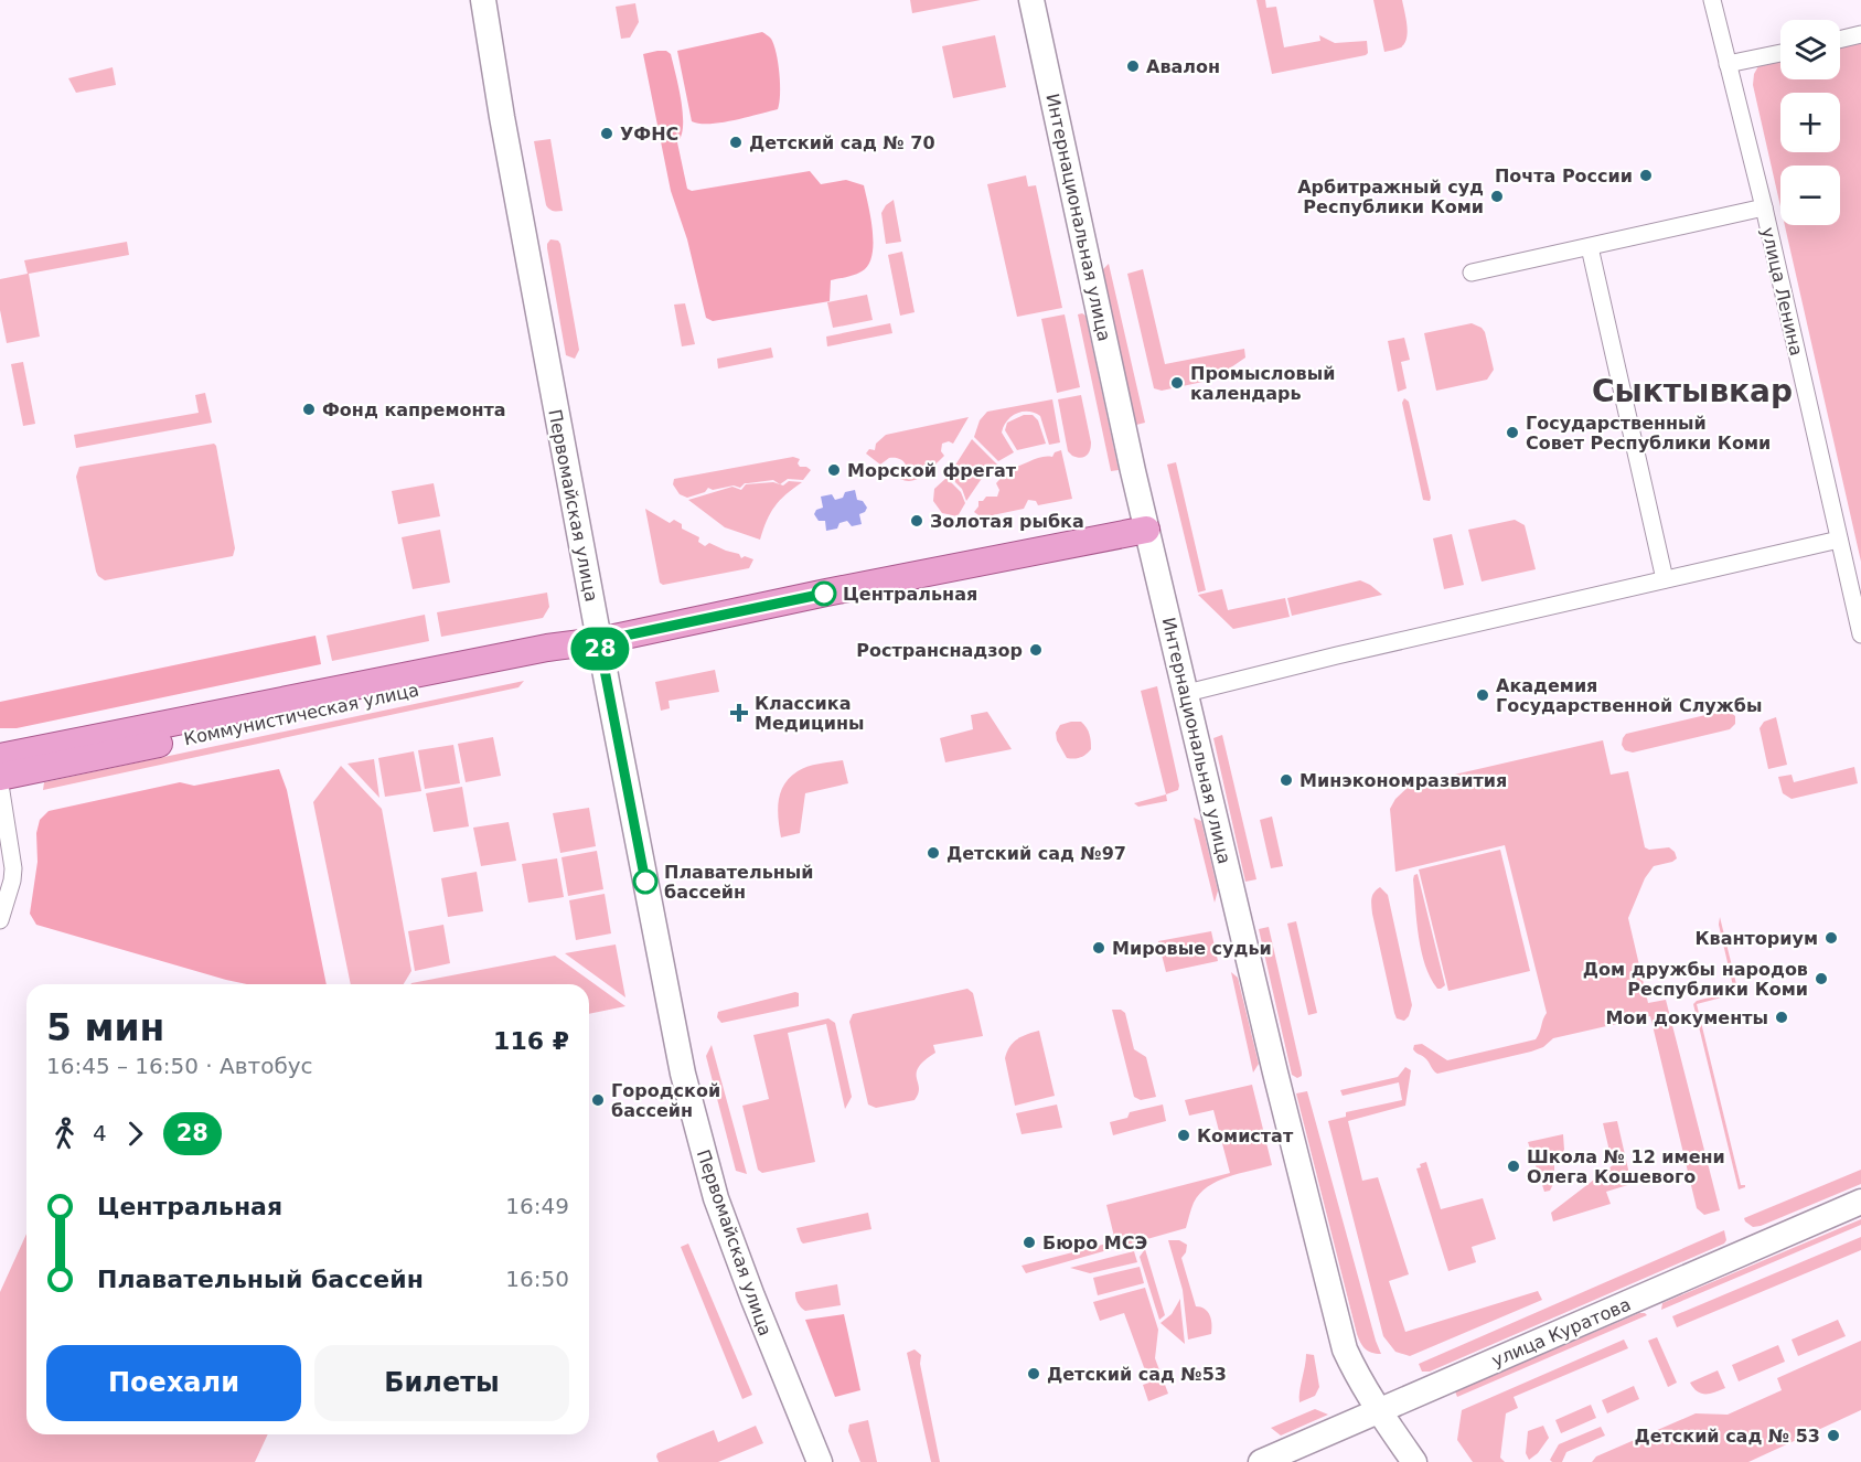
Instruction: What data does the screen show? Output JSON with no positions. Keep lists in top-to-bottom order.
{
  "streets": {
    "main road": ["Коммунистическая улица"],
    "street": [
      "Интернациональная улица",
      "улица Ленина",
      "Первомайская улица",
      "улица Куратова"
    ]
  },
  "crossings": [
    ["Интернациональная улица", "Коммунистическая улица"],
    ["Интернациональная улица", "улица Куратова"],
    ["Первомайская улица", "Коммунистическая улица"]
  ],
  "districts": ["Сыктывкар"],
  "places": {
    "other": [
      "Авалон",
      "УФНС",
      "Детский сад № 70",
      "Почта России",
      "Арбитражный суд Республики Коми",
      "Промысловый календарь",
      "Фонд капремонта",
      "Государственный Совет Республики Коми",
      "Морской фрегат",
      "Золотая рыбка",
      "Центральная",
      "Ространснадзор",
      "Академия Государственной Службы",
      "Минэкономразвития",
      "Детский сад №97",
      "Плавательный бассейн",
      "Кванториум",
      "Мировые судьи",
      "Дом дружбы народов Республики Коми",
      "Мои документы",
      "Городской бассейн",
      "Комистат",
      "Школа № 12 имени Олега Кошевого",
      "Бюро МСЭ",
      "Детский сад №53",
      "Детский сад № 53"
    ],
    "health": ["Классика Медицины"]
  },
  "lines": ["bus line 28"],
  "page": {
    "on_map": "28",
    "map_buttons": ["+", "−"],
    "heading": ["5 мин", "16:45 – 16:50 · Автобус", "116 ₽"],
    "legs": ["4", "28"],
    "list": [
      {
        "name": "Центральная",
        "value": "16:49"
      },
      {
        "name": "Плавательный бассейн",
        "value": "16:50"
      }
    ],
    "buttons": ["Поехали", "Билеты"]
  }
}
